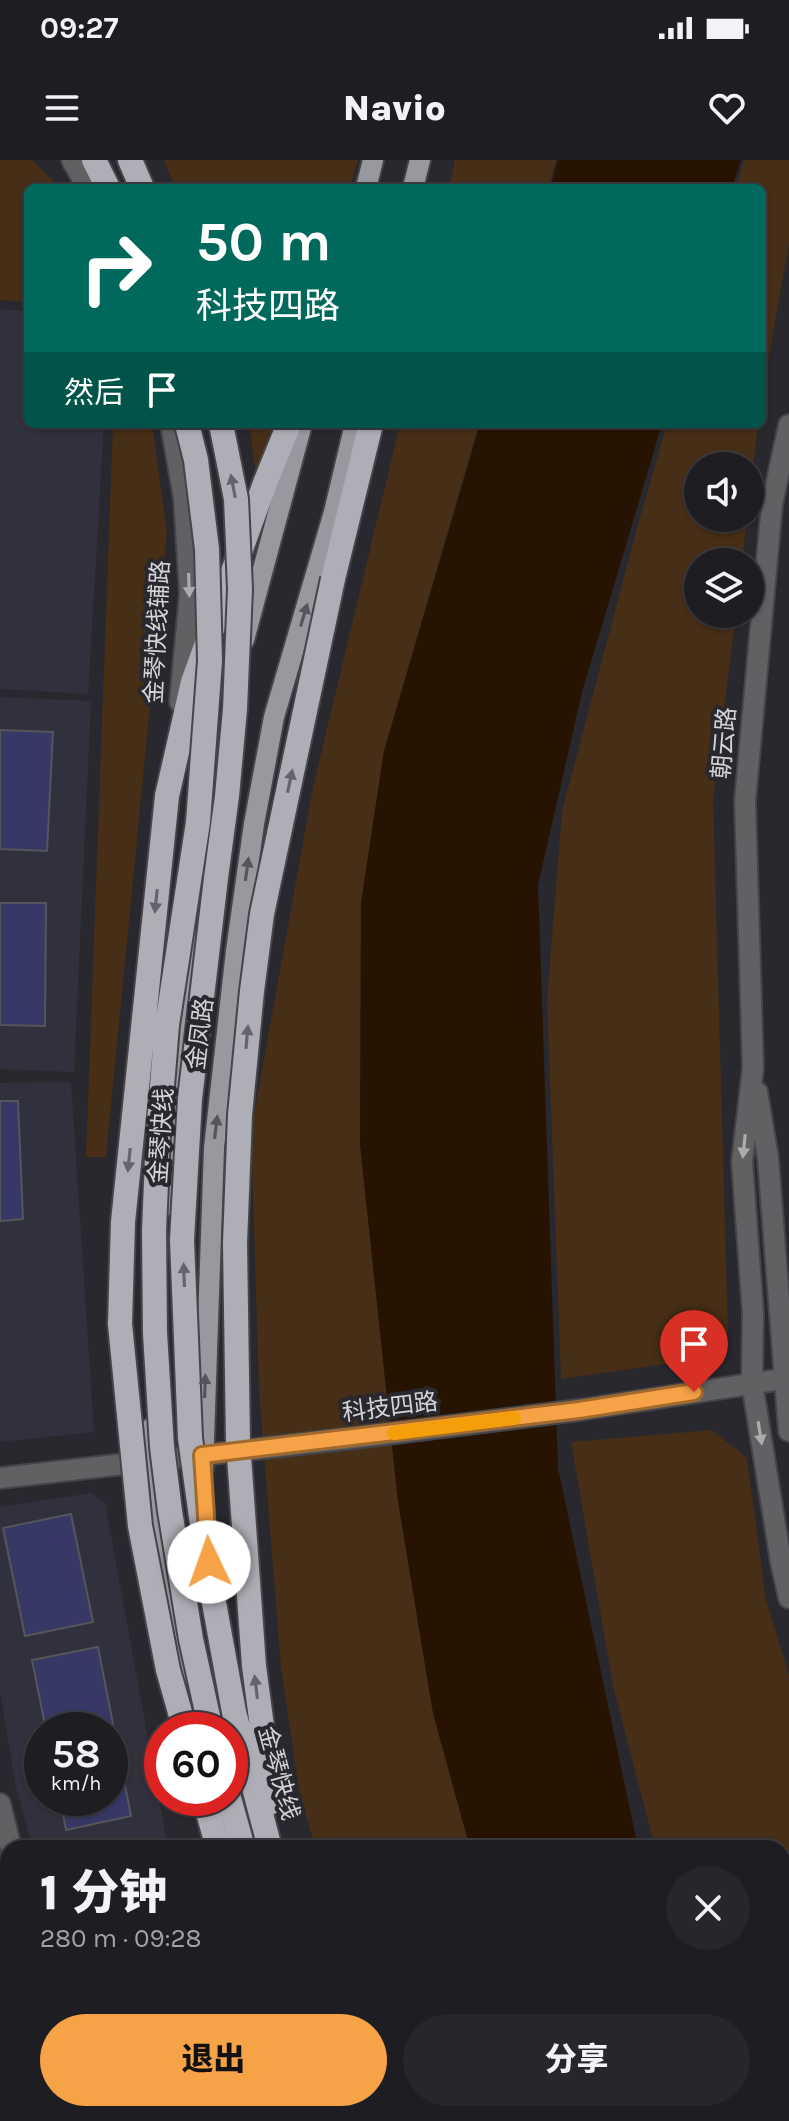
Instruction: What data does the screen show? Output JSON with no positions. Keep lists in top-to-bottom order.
{
  "streets": {
    "highway": ["金琴快线"],
    "main road": ["金凤路"],
    "street": ["金琴快线辅路", "朝云路", "科技四路"]
  },
  "crossings": [
    ["朝云路", "科技四路"],
    ["金凤路", "科技四路"]
  ],
  "one_way": ["金琴快线辅路"],
  "page": {
    "status": "09:27",
    "header": "Navio",
    "turn": ["50 m", "科技四路"],
    "then": "然后",
    "speed": "58 km/h",
    "limit": "60",
    "heading": ["1 分钟", "280 m · 09:28"],
    "buttons": ["退出", "分享"]
  }
}
